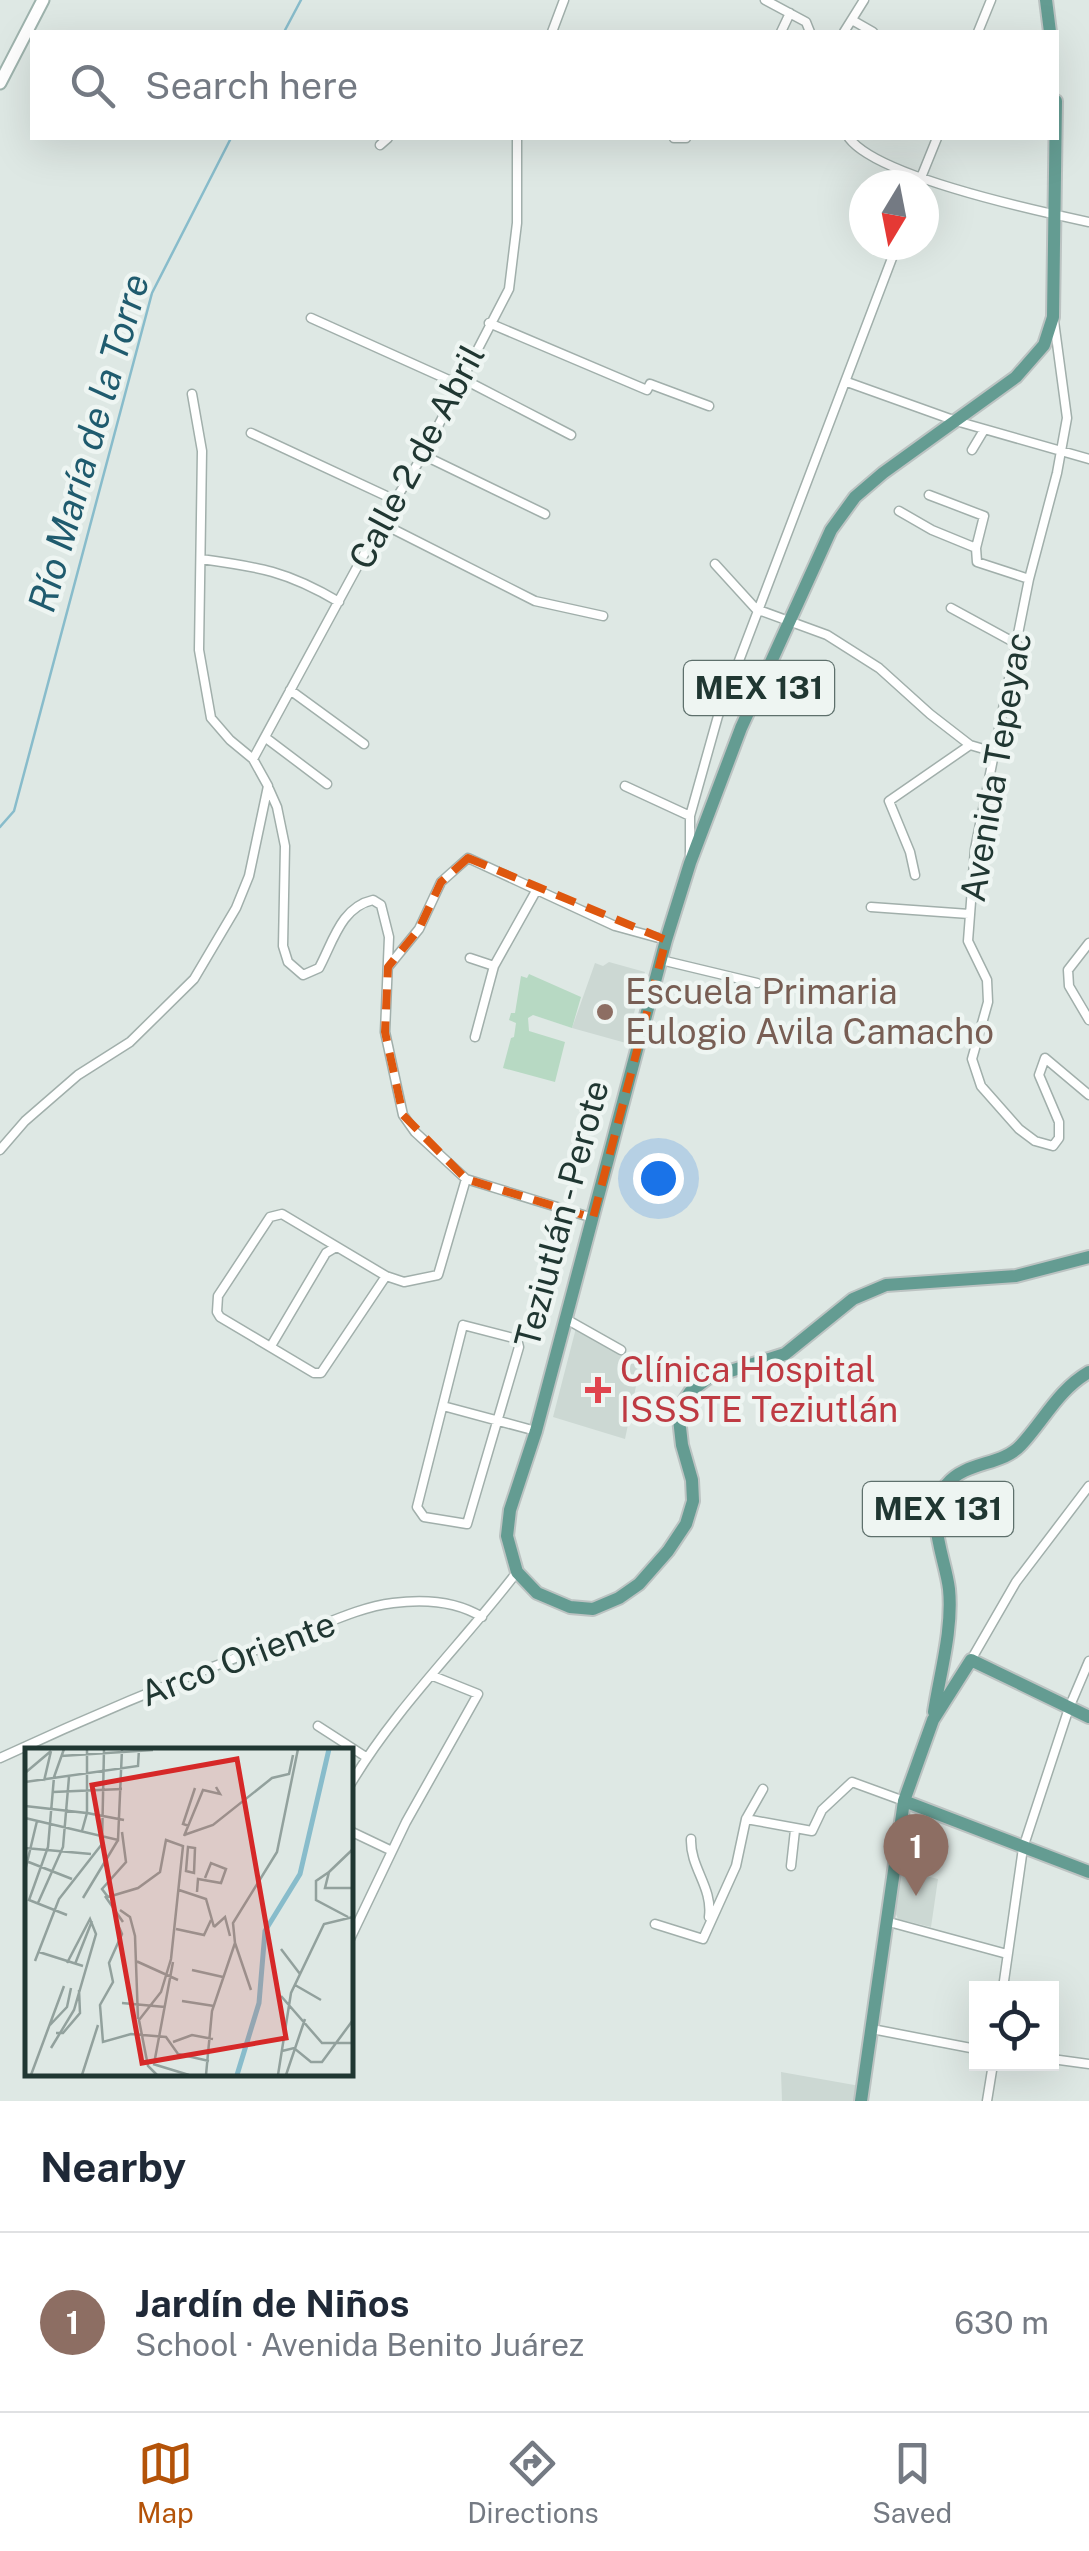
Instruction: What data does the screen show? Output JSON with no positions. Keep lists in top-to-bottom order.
{
  "streets": {
    "main road": ["MEX 131", "Teziutlán - Perote"],
    "street": ["Calle 2 de Abril", "Avenida Tepeyac", "Arco Oriente"]
  },
  "crossings": [
    ["Avenida Tepeyac", "Teziutlán - Perote"]
  ],
  "water": ["Río María de la Torre"],
  "places": {
    "other": ["Escuela Primaria Eulogio Avila Camacho"],
    "health": ["Clínica Hospital ISSSTE Teziutlán"]
  },
  "north": "bottom",
  "page": {
    "search": "Search here",
    "pins": "1",
    "heading": "Nearby",
    "list": [
      {
        "mark": "1",
        "name": "Jardín de Niños",
        "note": "School · Avenida Benito Juárez",
        "value": "630 m"
      }
    ],
    "nav": ["Map", "Directions", "Saved"]
  }
}
